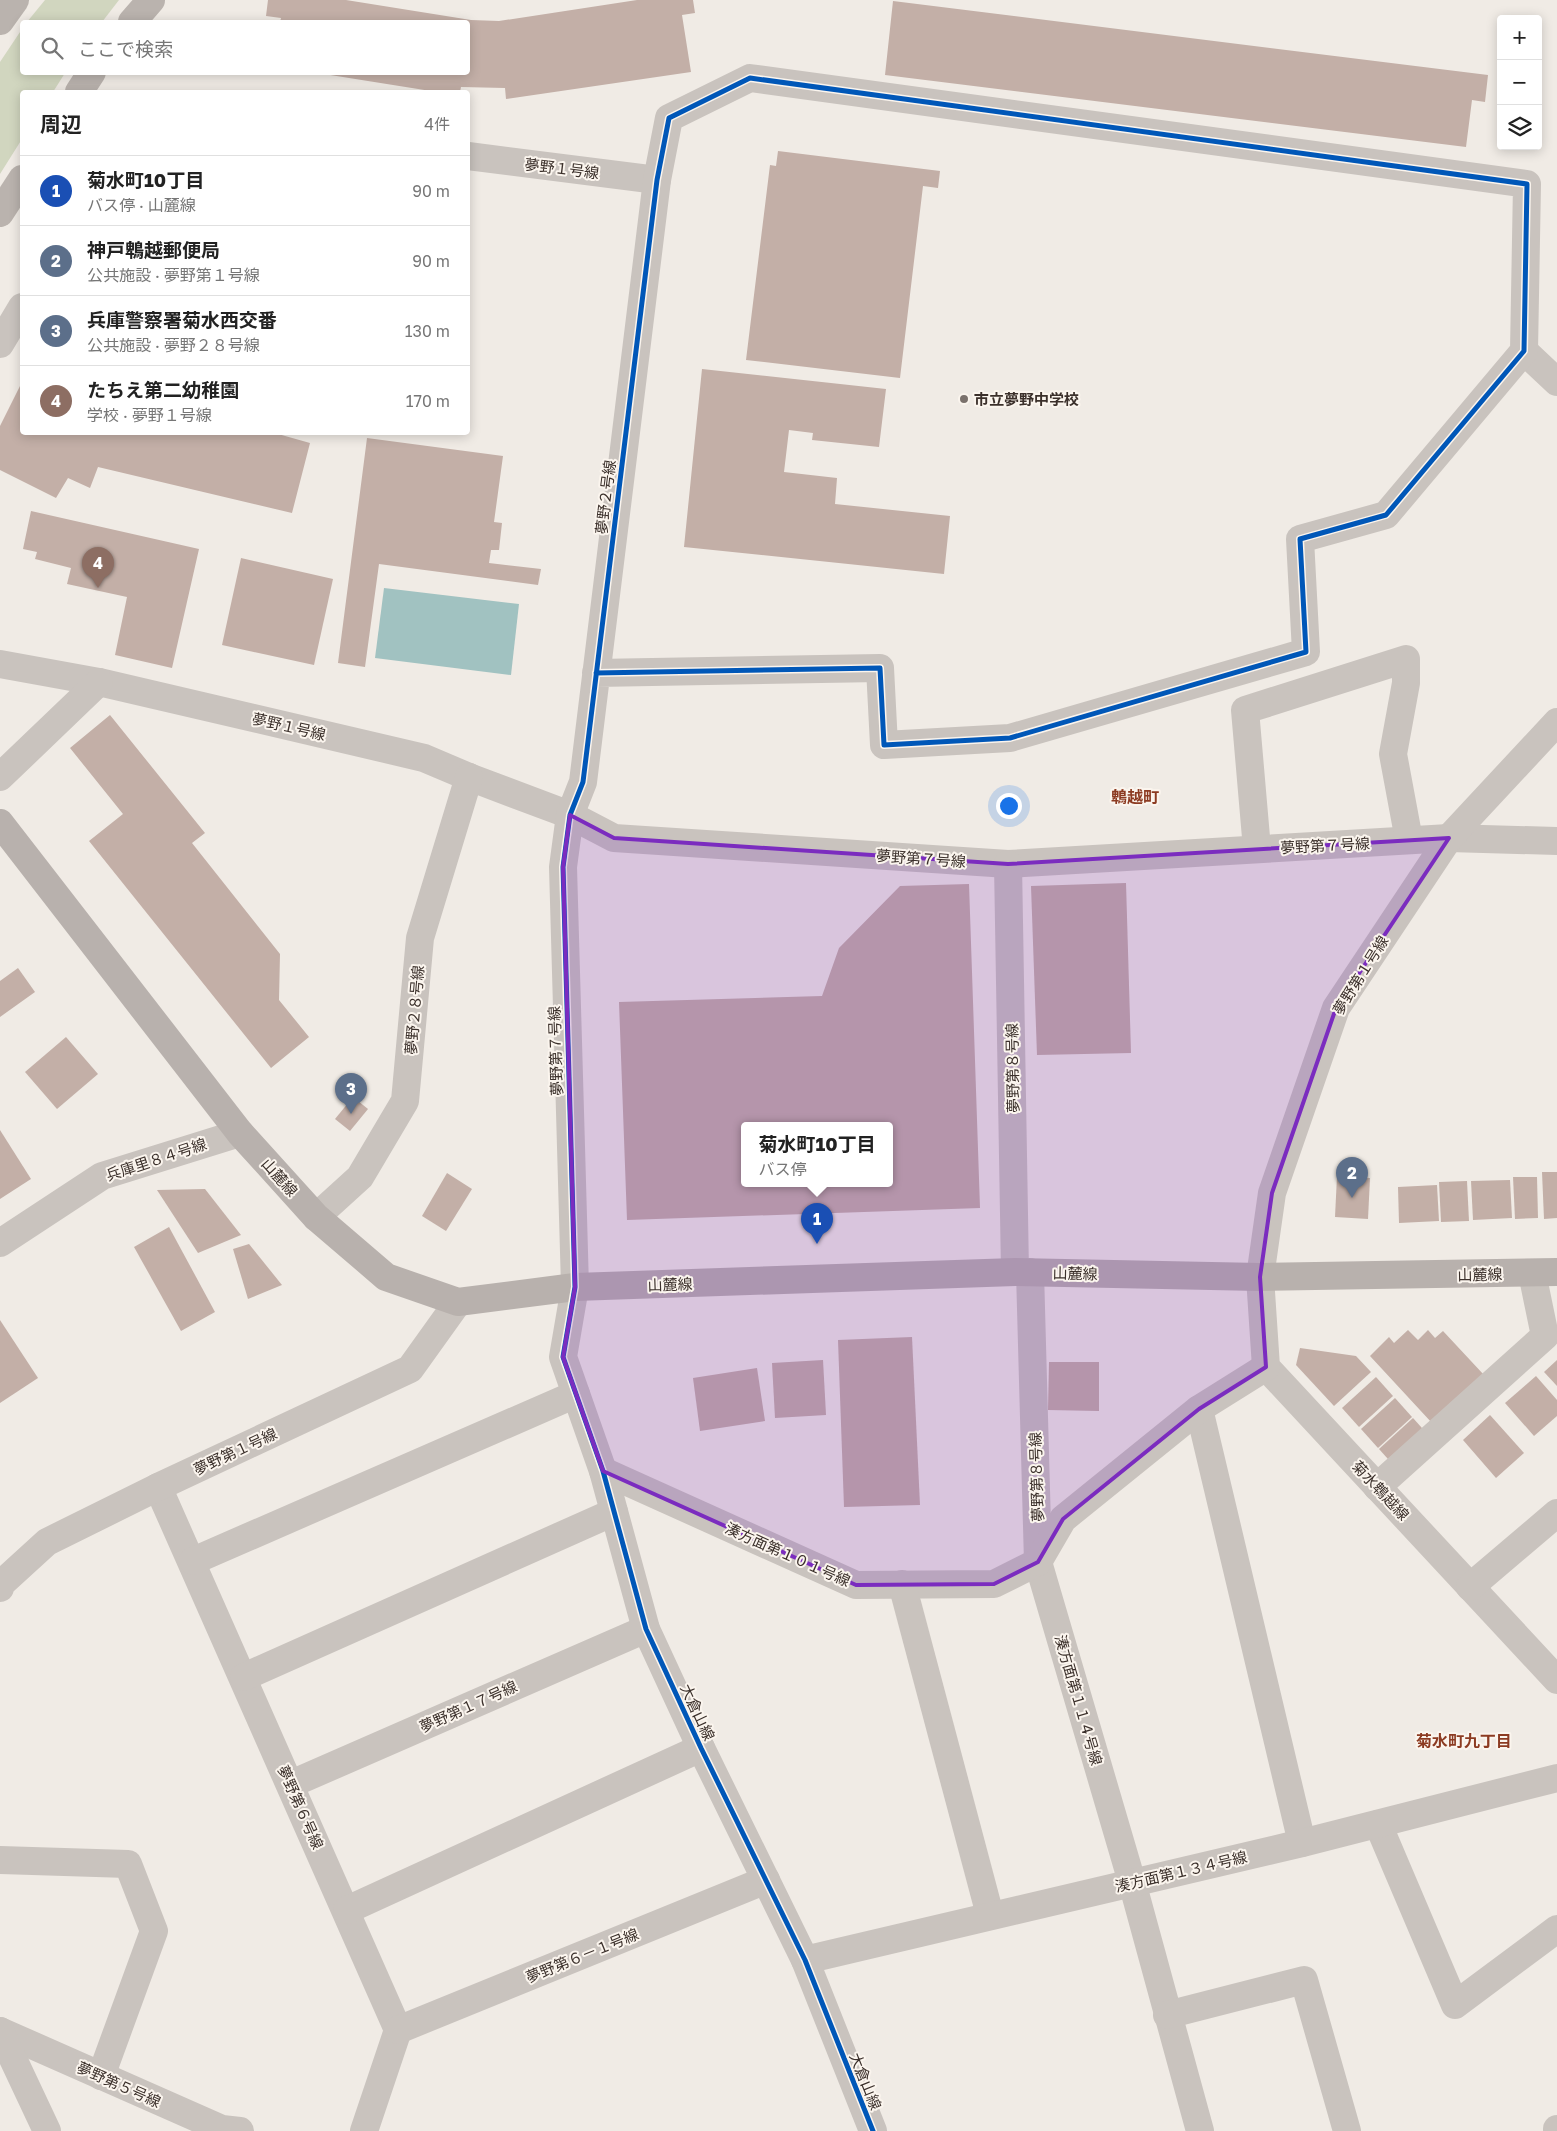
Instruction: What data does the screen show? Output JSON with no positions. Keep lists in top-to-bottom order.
{
  "streets": {
    "main road": ["山麓線"],
    "street": [
      "夢野１号線",
      "夢野２号線",
      "夢野第７号線",
      "夢野第１号線",
      "夢野２８号線",
      "夢野第８号線",
      "兵庫里８４号線",
      "菊水鵯越線",
      "湊方面第１０１号線",
      "湊方面第１１４号線",
      "夢野第１７号線",
      "大倉山線",
      "夢野第６号線",
      "湊方面第１３４号線",
      "夢野第６－１号線",
      "夢野第５号線"
    ]
  },
  "crossings": [
    ["夢野１号線", "夢野２号線"],
    ["夢野１号線", "夢野第７号線"],
    ["夢野１号線", "夢野２８号線"],
    ["夢野２号線", "夢野第７号線"],
    ["夢野第７号線", "夢野第１号線"],
    ["夢野第７号線", "夢野第８号線"],
    ["夢野第７号線", "山麓線"],
    ["夢野第７号線", "大倉山線"],
    ["夢野第１号線", "山麓線"],
    ["夢野第１号線", "夢野第６号線"],
    ["夢野２８号線", "山麓線"],
    ["夢野第８号線", "山麓線"],
    ["夢野第８号線", "湊方面第１０１号線"],
    ["夢野第８号線", "湊方面第１１４号線"],
    ["兵庫里８４号線", "山麓線"],
    ["山麓線", "大倉山線"],
    ["湊方面第１０１号線", "湊方面第１１４号線"],
    ["湊方面第１０１号線", "大倉山線"],
    ["湊方面第１１４号線", "湊方面第１３４号線"],
    ["夢野第１７号線", "大倉山線"],
    ["夢野第１７号線", "夢野第６号線"],
    ["大倉山線", "湊方面第１３４号線"],
    ["大倉山線", "夢野第６－１号線"],
    ["夢野第６号線", "夢野第６－１号線"]
  ],
  "districts": ["鵯越町", "菊水町九丁目"],
  "places": ["市立夢野中学校"],
  "page": {
    "map_buttons": ["+", "−"],
    "search": "ここで検索",
    "heading": ["周辺", "4件"],
    "list": [
      {
        "mark": "1",
        "name": "菊水町10丁目",
        "note": "バス停 · 山麓線",
        "value": "90 m"
      },
      {
        "mark": "2",
        "name": "神戸鵯越郵便局",
        "note": "公共施設 · 夢野第１号線",
        "value": "90 m"
      },
      {
        "mark": "3",
        "name": "兵庫警察署菊水西交番",
        "note": "公共施設 · 夢野２８号線",
        "value": "130 m"
      },
      {
        "mark": "4",
        "name": "たちえ第二幼稚園",
        "note": "学校 · 夢野１号線",
        "value": "170 m"
      }
    ],
    "pins": [
      "4",
      "3",
      "2",
      "1"
    ],
    "popup": ["菊水町10丁目", "バス停"]
  }
}
